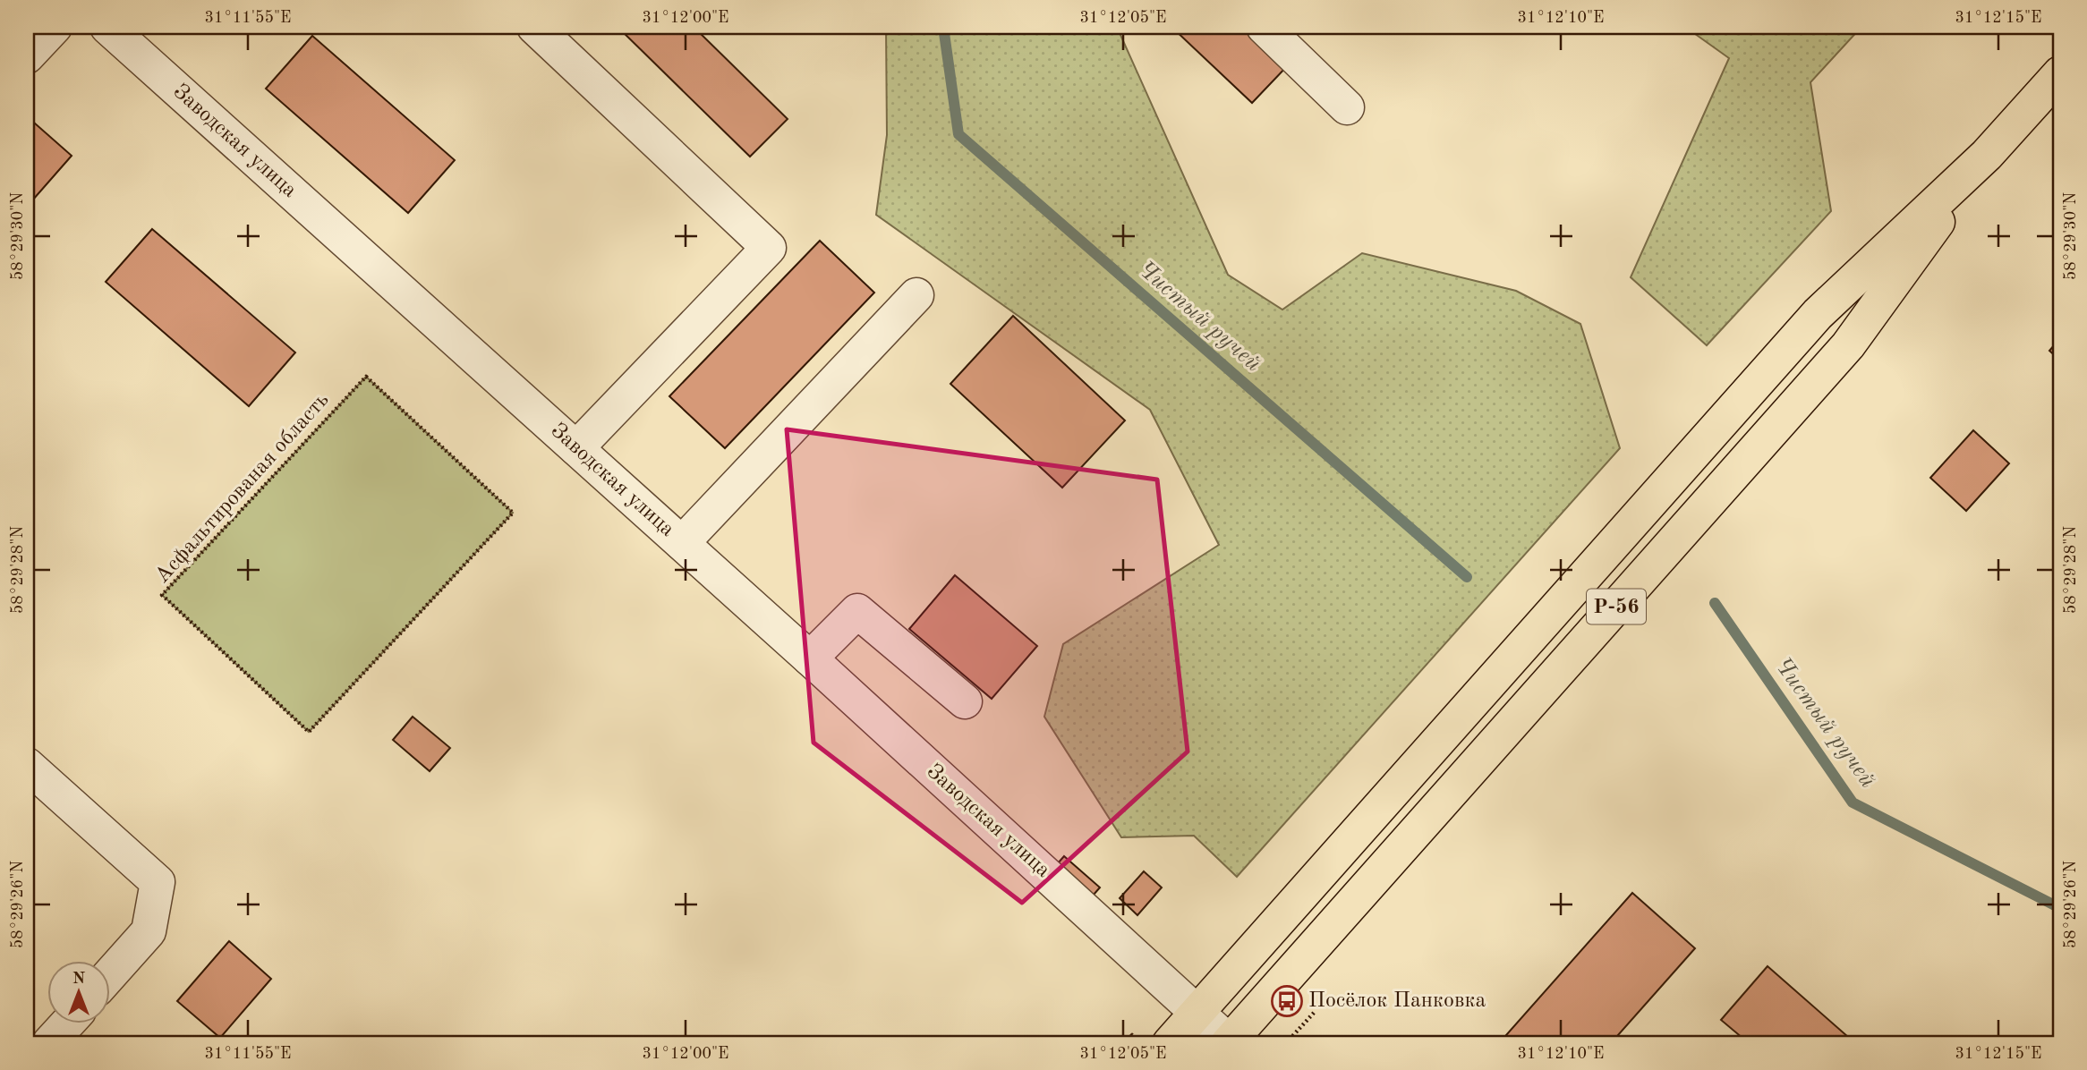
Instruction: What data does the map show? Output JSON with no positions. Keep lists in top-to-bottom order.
{
  "streets": {
    "main road": ["Р-56"],
    "street": ["Заводская улица"],
    "path": ["Асфальтированая область"]
  },
  "crossings": [
    ["Заводская улица", "Р-56"]
  ],
  "water": ["Чистый ручей"],
  "places": {
    "bus stop": ["Посёлок Панковка"]
  },
  "north": "top",
  "coordinates": [
    "31°11'55\"E",
    "31°12'00\"E",
    "31°12'05\"E",
    "31°12'10\"E",
    "31°12'15\"E",
    "58°29'30\"N",
    "58°29'28\"N",
    "58°29'26\"N"
  ]
}
